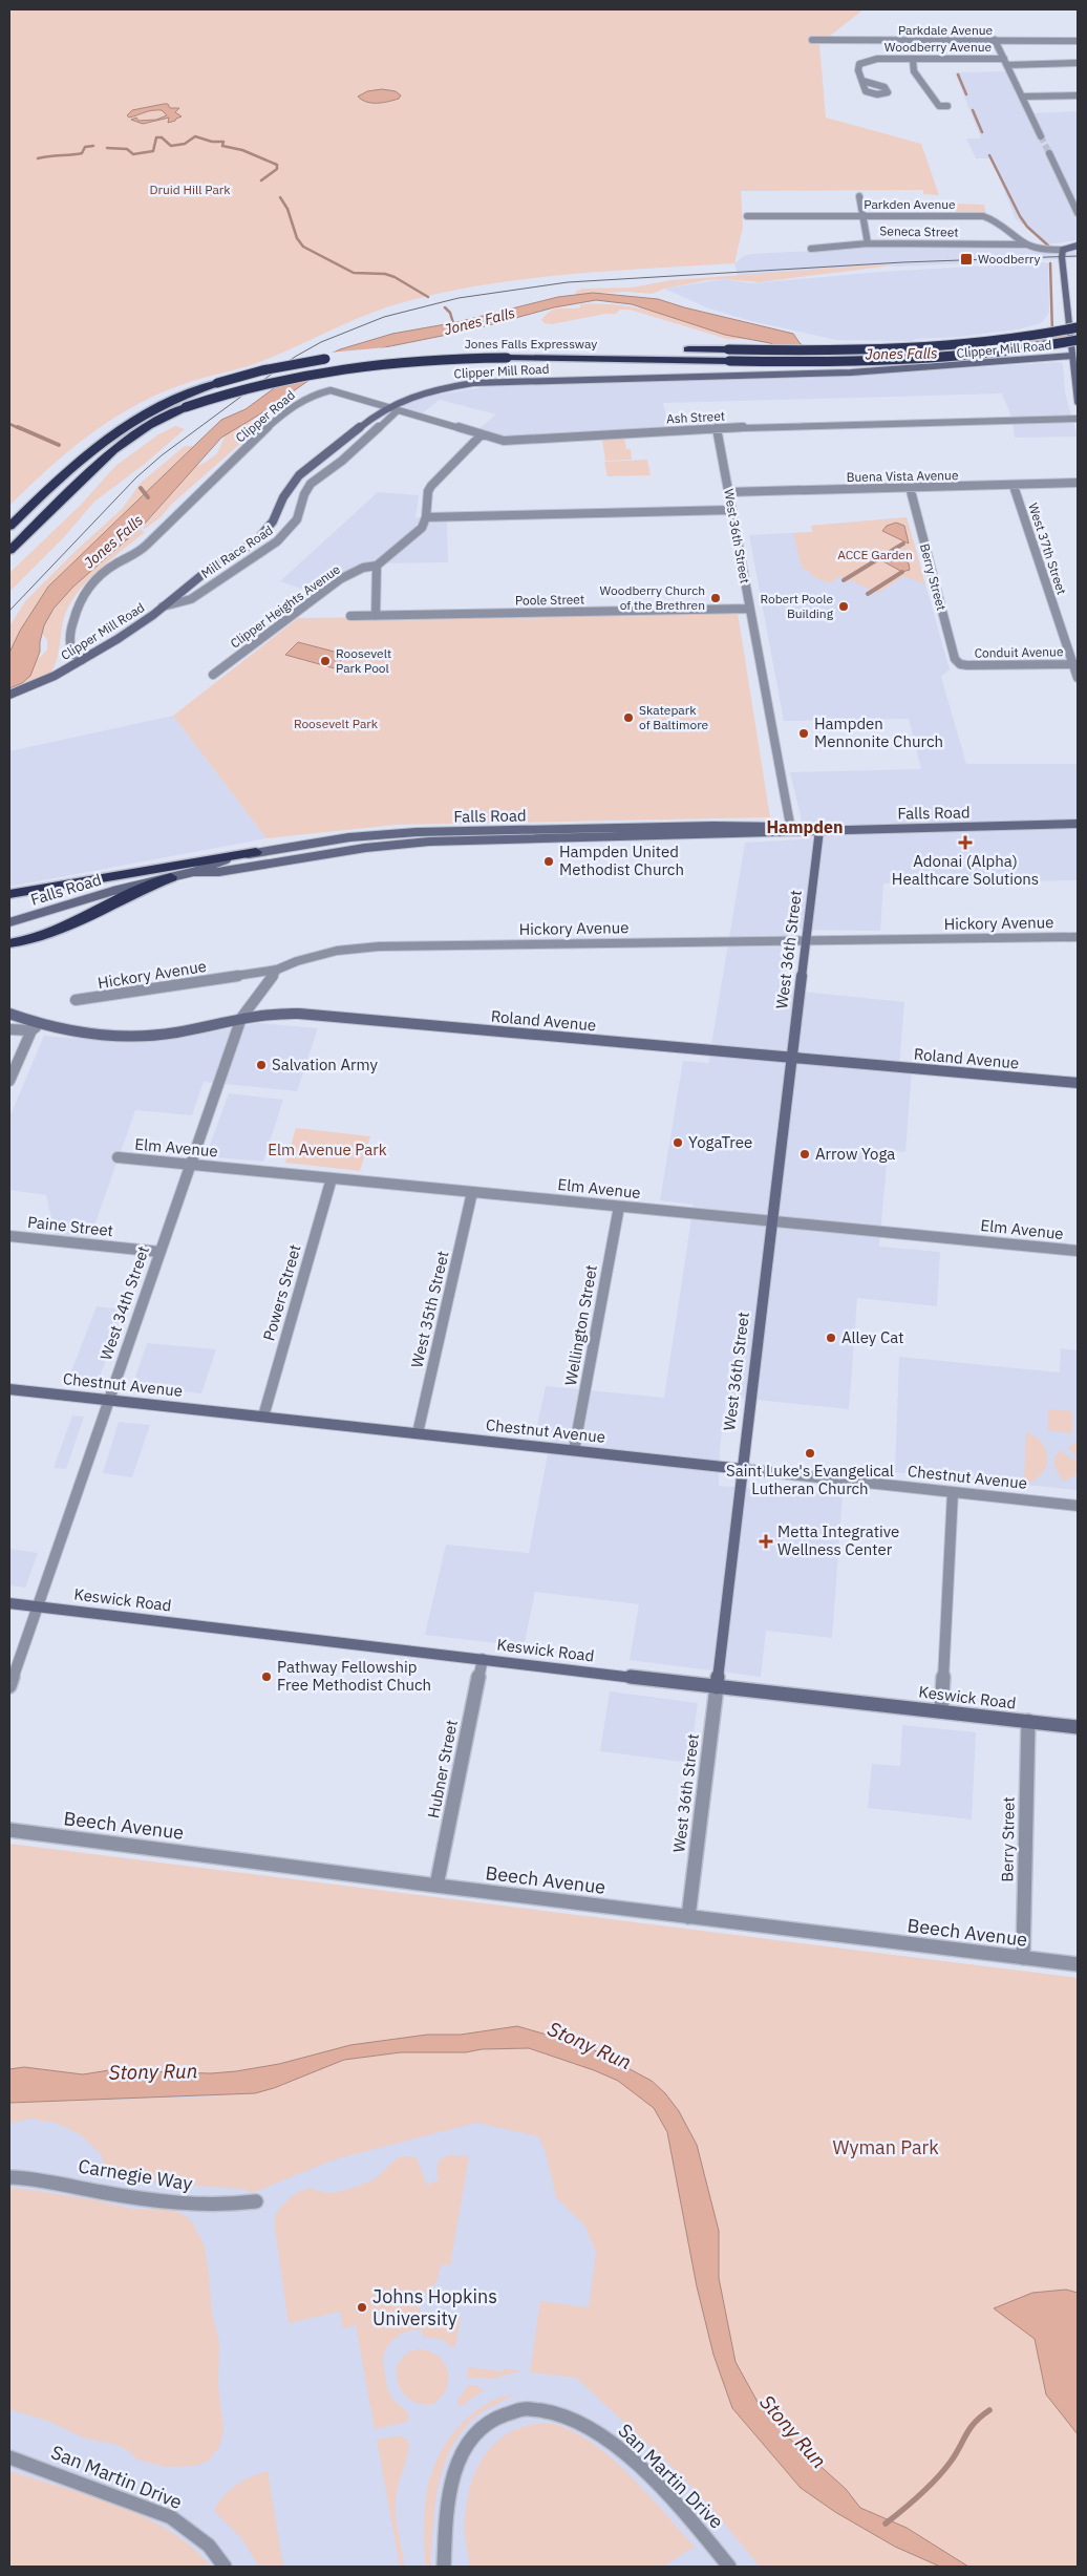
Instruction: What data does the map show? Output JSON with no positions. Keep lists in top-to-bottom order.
{
  "streets": {
    "highway": ["Jones Falls Expressway"],
    "street": [
      "Parkdale Avenue",
      "Woodberry Avenue",
      "Parkden Avenue",
      "Seneca Street",
      "Clipper Mill Road",
      "Clipper Road",
      "Ash Street",
      "Buena Vista Avenue",
      "West 36th Street",
      "West 37th Street",
      "Mill Race Road",
      "Berry Street",
      "Poole Street",
      "Clipper Heights Avenue",
      "Conduit Avenue",
      "Falls Road",
      "Hickory Avenue",
      "Roland Avenue",
      "Elm Avenue",
      "Paine Street",
      "Powers Street",
      "West 34th Street",
      "West 35th Street",
      "Wellington Street",
      "Chestnut Avenue",
      "Keswick Road",
      "Hubner Street",
      "Beech Avenue",
      "Carnegie Way",
      "San Martin Drive"
    ]
  },
  "crossings": [
    ["Parkden Avenue", "Seneca Street"],
    ["Jones Falls Expressway", "Clipper Mill Road"],
    ["Clipper Mill Road", "Clipper Road"],
    ["Clipper Mill Road", "Ash Street"],
    ["Clipper Mill Road", "Mill Race Road"],
    ["Clipper Road", "Ash Street"],
    ["Ash Street", "West 36th Street"],
    ["Ash Street", "Mill Race Road"],
    ["Buena Vista Avenue", "West 36th Street"],
    ["Buena Vista Avenue", "West 37th Street"],
    ["Buena Vista Avenue", "Berry Street"],
    ["West 36th Street", "Poole Street"],
    ["West 36th Street", "Falls Road"],
    ["West 36th Street", "Hickory Avenue"],
    ["West 36th Street", "Roland Avenue"],
    ["West 36th Street", "Elm Avenue"],
    ["West 36th Street", "Chestnut Avenue"],
    ["West 36th Street", "Keswick Road"],
    ["West 36th Street", "Beech Avenue"],
    ["West 37th Street", "Conduit Avenue"],
    ["Berry Street", "Conduit Avenue"],
    ["Berry Street", "Keswick Road"],
    ["Berry Street", "Beech Avenue"],
    ["Hickory Avenue", "West 34th Street"],
    ["Roland Avenue", "West 34th Street"],
    ["Elm Avenue", "Powers Street"],
    ["Elm Avenue", "West 34th Street"],
    ["Elm Avenue", "West 35th Street"],
    ["Elm Avenue", "Wellington Street"],
    ["Paine Street", "West 34th Street"],
    ["Powers Street", "Chestnut Avenue"],
    ["West 34th Street", "Chestnut Avenue"],
    ["West 34th Street", "Keswick Road"],
    ["West 35th Street", "Chestnut Avenue"],
    ["Wellington Street", "Chestnut Avenue"],
    ["Keswick Road", "Hubner Street"],
    ["Hubner Street", "Beech Avenue"]
  ],
  "districts": ["Hampden"],
  "water": ["Jones Falls", "Stony Run"],
  "parks": [
    "Druid Hill Park",
    "ACCE Garden",
    "Roosevelt Park",
    "Elm Avenue Park",
    "Wyman Park"
  ],
  "places": {
    "transit": ["Woodberry"],
    "other": [
      "Woodberry Church of the Brethren",
      "Robert Poole Building",
      "Roosevelt Park Pool",
      "Skatepark of Baltimore",
      "Hampden Mennonite Church",
      "Hampden United Methodist Church",
      "Salvation Army",
      "YogaTree",
      "Arrow Yoga",
      "Alley Cat",
      "Saint Luke's Evangelical Lutheran Church",
      "Pathway Fellowship Free Methodist Chuch",
      "Johns Hopkins University"
    ],
    "health": ["Adonai (Alpha) Healthcare Solutions", "Metta Integrative Wellness Center"]
  }
}
